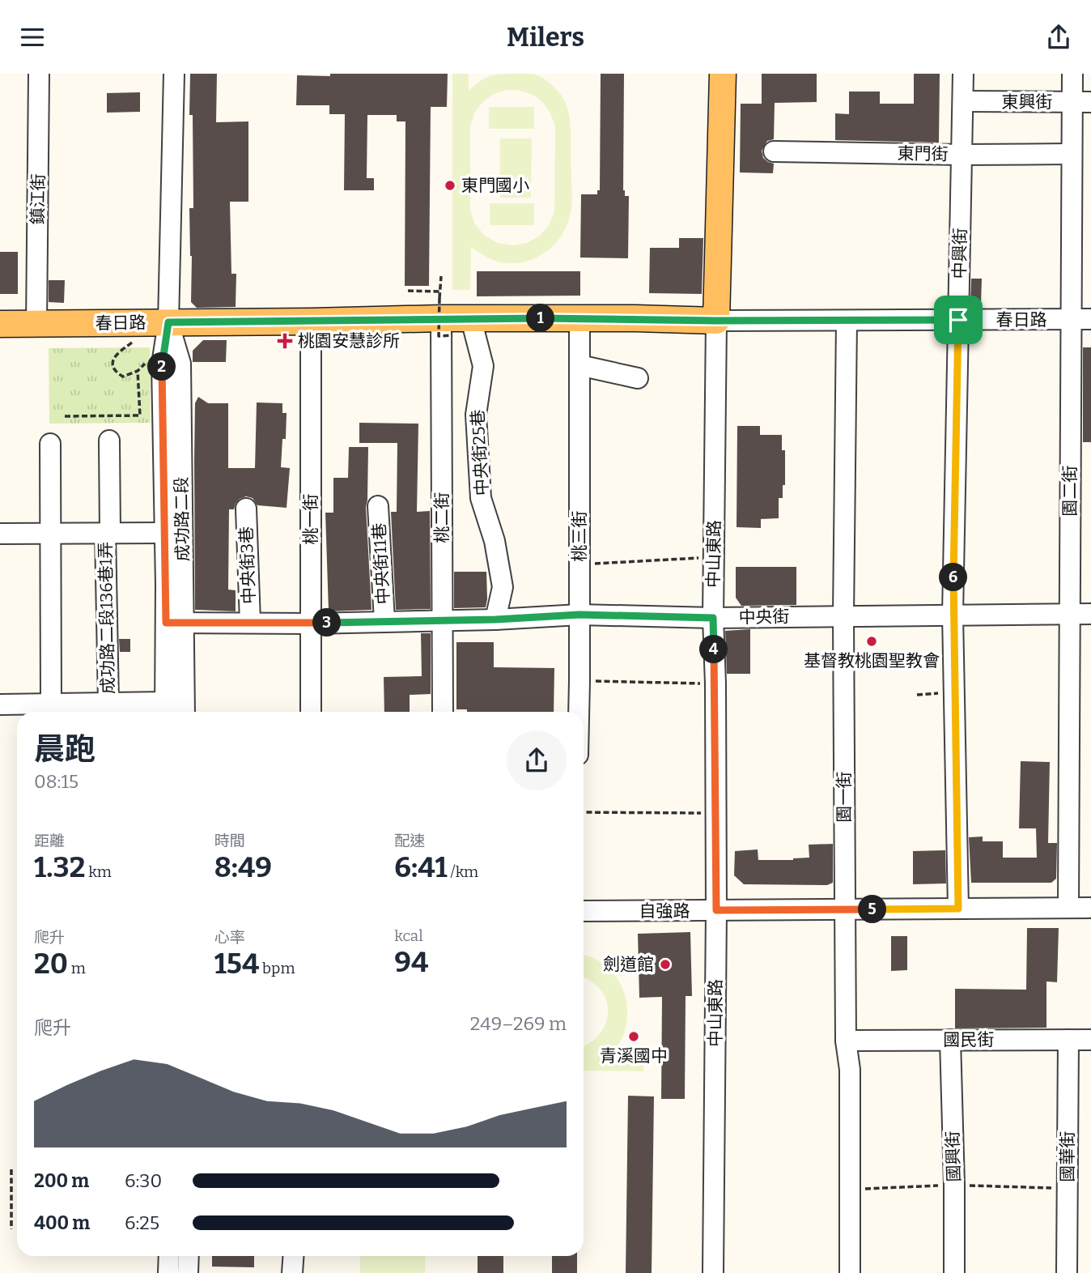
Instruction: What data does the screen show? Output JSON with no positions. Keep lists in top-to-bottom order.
{
  "streets": {
    "main road": ["春日路", "中山東路"],
    "street": [
      "東興街",
      "東門街",
      "鎮江街",
      "中興街",
      "中央街25巷",
      "園二街",
      "桃二街",
      "成功路二段",
      "桃一街",
      "桃三街",
      "中央街11巷",
      "中央街3巷",
      "中央街",
      "成功路二段136巷1弄",
      "園一街",
      "自強路",
      "國民街",
      "國興街",
      "國華街"
    ]
  },
  "crossings": [
    ["東興街", "中興街"],
    ["東興街", "園二街"],
    ["東門街", "中興街"],
    ["東門街", "園二街"],
    ["鎮江街", "春日路"],
    ["中興街", "春日路"],
    ["中興街", "中央街"],
    ["中興街", "自強路"],
    ["春日路", "中央街25巷"],
    ["春日路", "園二街"],
    ["春日路", "桃二街"],
    ["春日路", "成功路二段"],
    ["春日路", "桃一街"],
    ["春日路", "桃三街"],
    ["春日路", "中山東路"],
    ["春日路", "園一街"],
    ["中央街25巷", "中央街"],
    ["園二街", "中央街"],
    ["園二街", "自強路"],
    ["桃二街", "中央街"],
    ["成功路二段", "中央街"],
    ["桃一街", "中央街"],
    ["桃三街", "中央街"],
    ["中山東路", "中央街"],
    ["中山東路", "自強路"],
    ["中央街11巷", "中央街"],
    ["中央街3巷", "中央街"],
    ["中央街", "園一街"],
    ["園一街", "自強路"],
    ["園一街", "國民街"],
    ["國民街", "國興街"],
    ["國民街", "國華街"]
  ],
  "places": {
    "other": [
      "東門國小",
      "基督教桃園聖教會",
      "劍道館",
      "青溪國中"
    ],
    "health": ["桃園安慧診所"]
  },
  "page": {
    "header": "Milers",
    "pins": [
      "1",
      "2",
      "6",
      "3",
      "4",
      "5"
    ],
    "heading": ["晨跑", "08:15"],
    "stats": [
      ["距離", "1.32 km"],
      ["時間", "8:49"],
      ["配速", "6:41 /km"],
      ["爬升", "20 m"],
      ["心率", "154 bpm"],
      ["kcal", "94"]
    ],
    "chart": ["爬升", "249–269 m"],
    "list": [
      {
        "name": "200 m",
        "note": "6:30"
      },
      {
        "name": "400 m",
        "note": "6:25"
      }
    ]
  }
}
